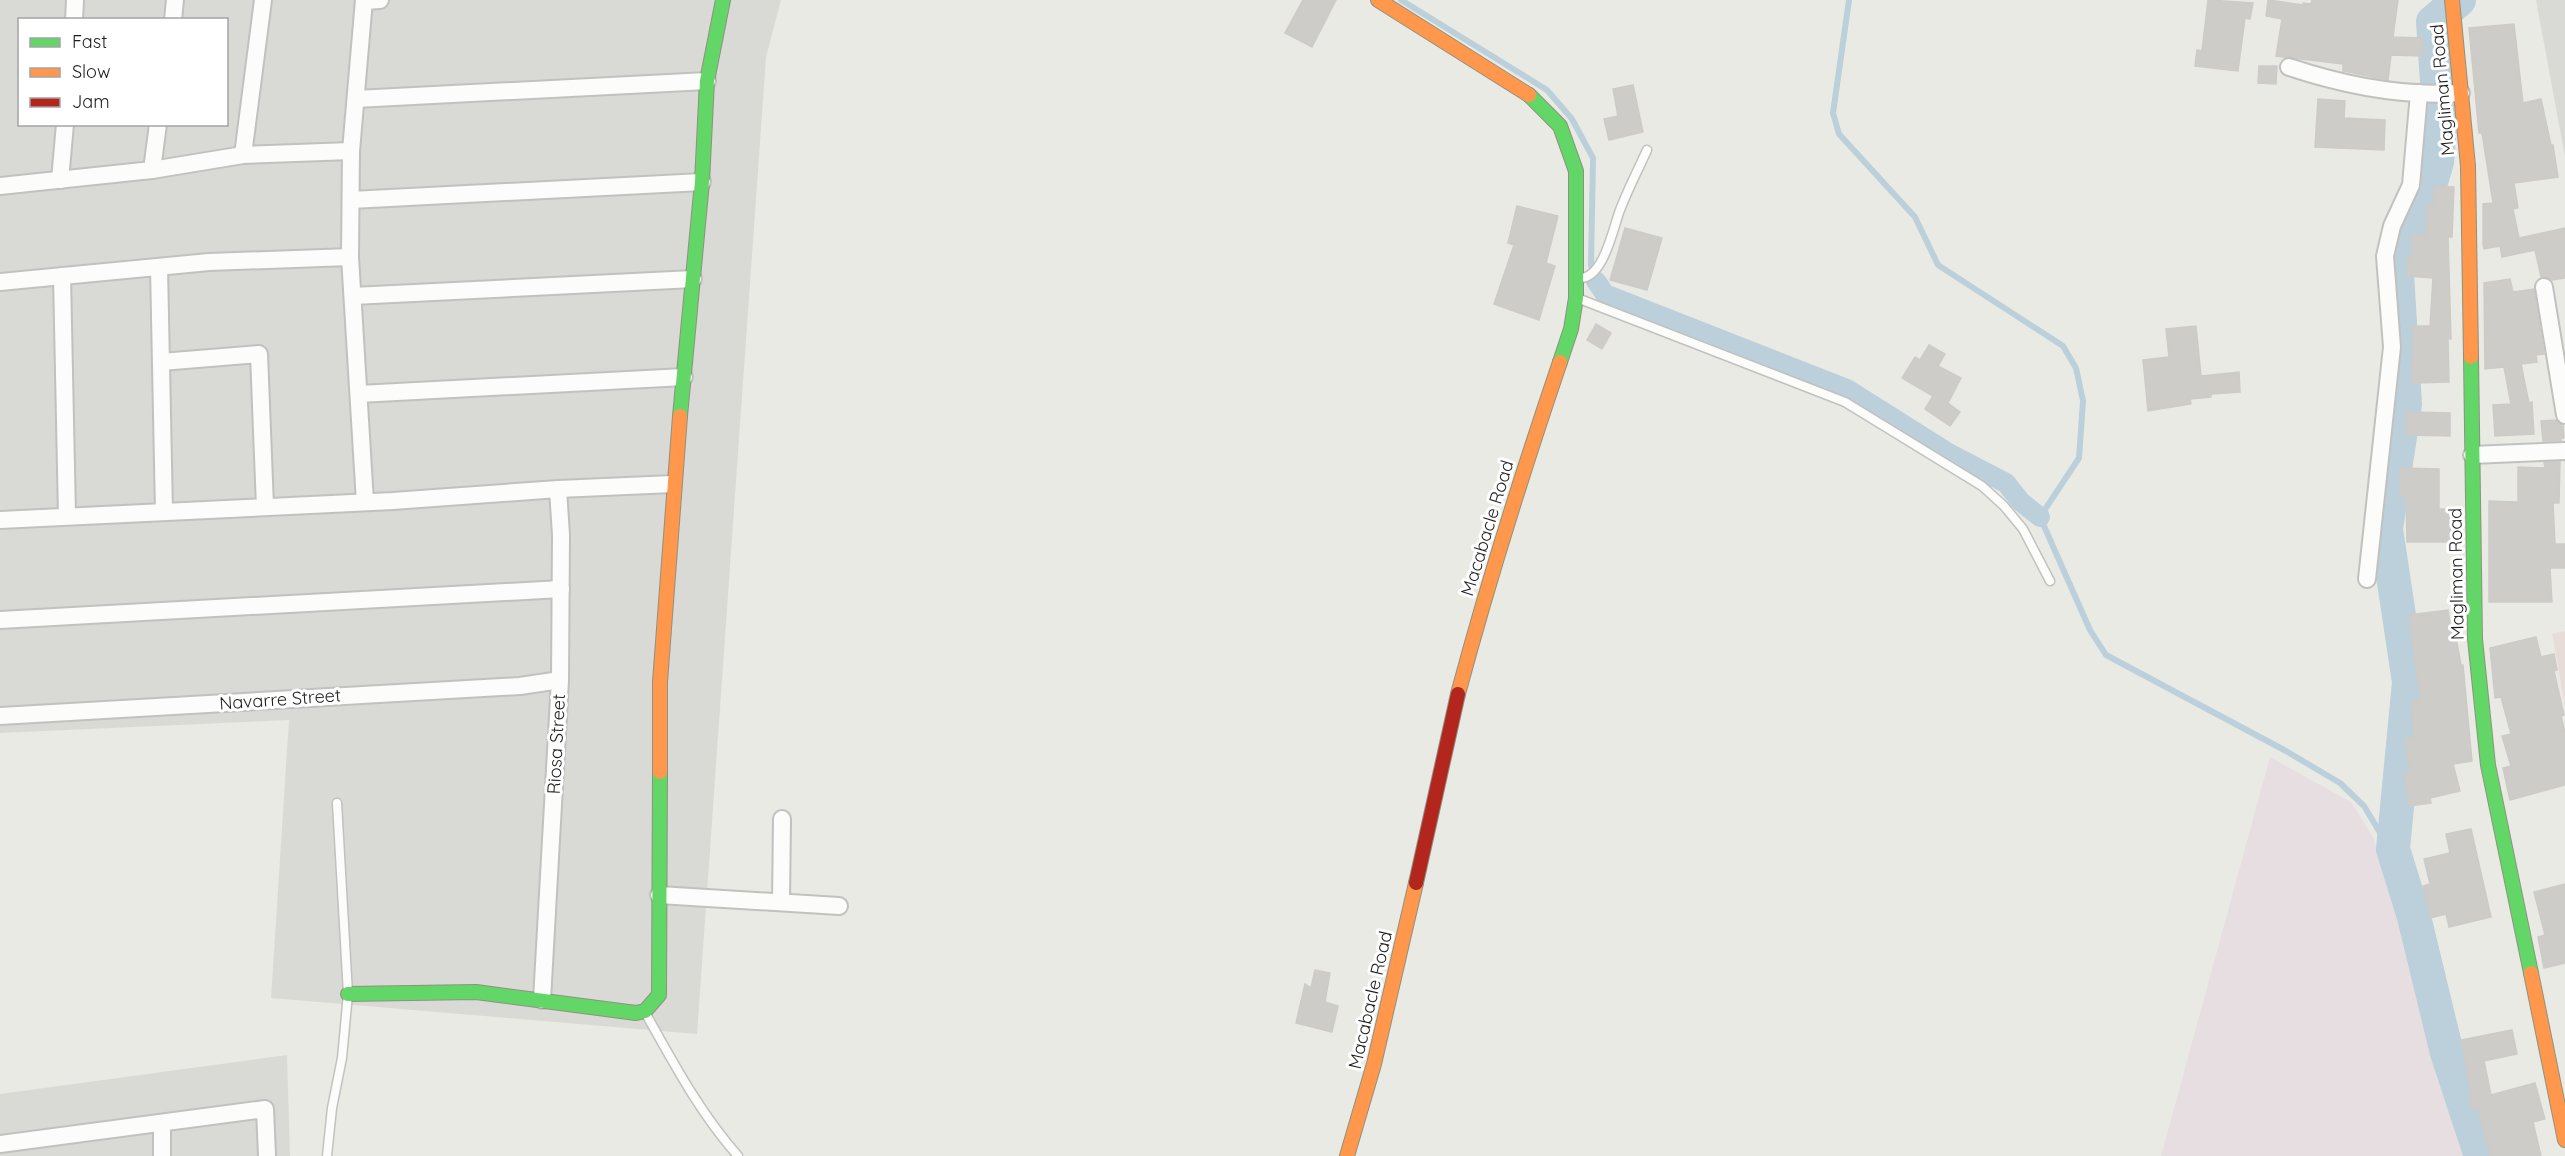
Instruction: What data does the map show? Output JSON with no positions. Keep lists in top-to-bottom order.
{
  "streets": {
    "street": [
      "Magliman Road",
      "Macabacle Road",
      "Navarre Street",
      "Riosa Street"
    ]
  },
  "crossings": [
    ["Navarre Street", "Riosa Street"]
  ],
  "legend": ["Fast", "Slow", "Jam"]
}
